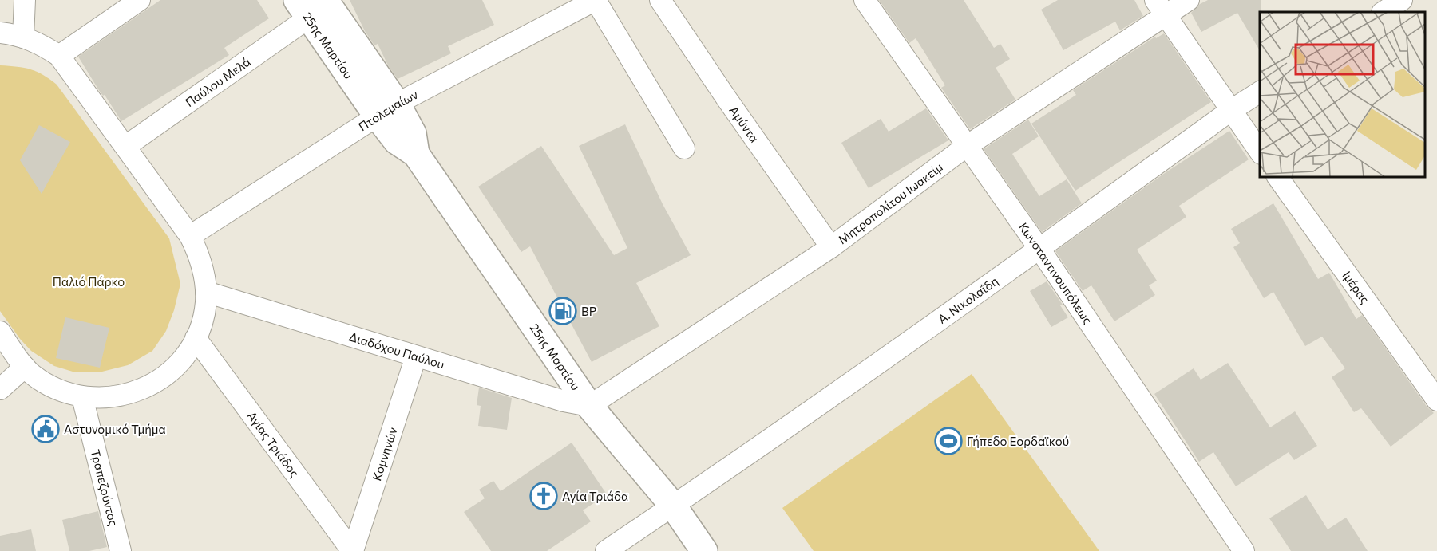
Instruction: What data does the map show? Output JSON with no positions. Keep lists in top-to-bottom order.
{
  "streets": {
    "main road": ["25ης Μαρτίου"],
    "street": [
      "Παύλου Μελά",
      "Πτολεμαίων",
      "Αμύντα",
      "Μητροπολίτου Ιωακείμ",
      "Κωνσταντινουπόλεως",
      "Ιμέρας",
      "Α. Νικολαΐδη",
      "Διαδόχου Παύλου",
      "Αγίας Τριάδος",
      "Κομνηνών",
      "Τραπεζούντος"
    ]
  },
  "crossings": [
    ["25ης Μαρτίου", "Παύλου Μελά"],
    ["25ης Μαρτίου", "Πτολεμαίων"],
    ["25ης Μαρτίου", "Μητροπολίτου Ιωακείμ"],
    ["25ης Μαρτίου", "Α. Νικολαΐδη"],
    ["25ης Μαρτίου", "Διαδόχου Παύλου"],
    ["Αμύντα", "Μητροπολίτου Ιωακείμ"],
    ["Μητροπολίτου Ιωακείμ", "Κωνσταντινουπόλεως"],
    ["Μητροπολίτου Ιωακείμ", "Διαδόχου Παύλου"],
    ["Κωνσταντινουπόλεως", "Α. Νικολαΐδη"],
    ["Διαδόχου Παύλου", "Κομνηνών"],
    ["Αγίας Τριάδος", "Κομνηνών"]
  ],
  "parks": ["Παλιό Πάρκο"],
  "places": {
    "fuel station": ["BP"],
    "public building": ["Αστυνομικό Τμήμα"],
    "sports": ["Γήπεδο Εορδαϊκού"],
    "church": ["Αγία Τριάδα"]
  }
}
